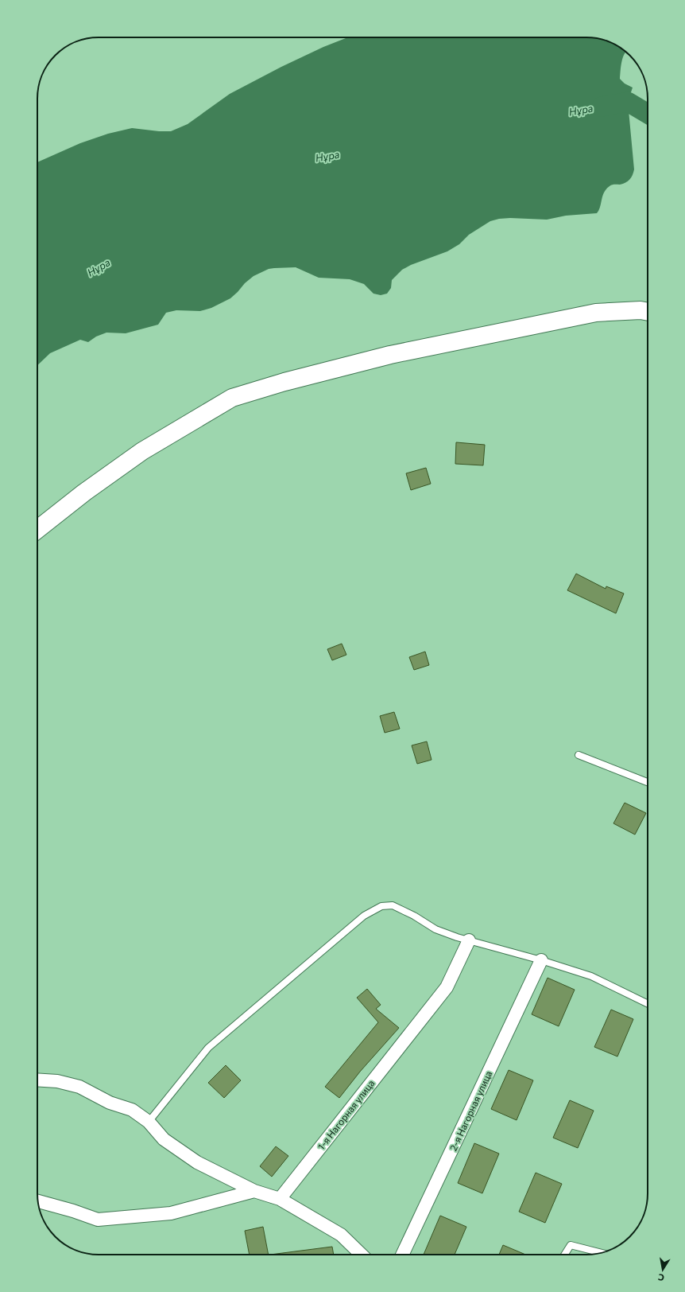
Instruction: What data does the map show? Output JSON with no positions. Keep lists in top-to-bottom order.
{
  "streets": {
    "street": ["2-я Нагорная улица", "1-я Нагорная улица"]
  },
  "water": ["Нұра"],
  "north": "bottom"
}
